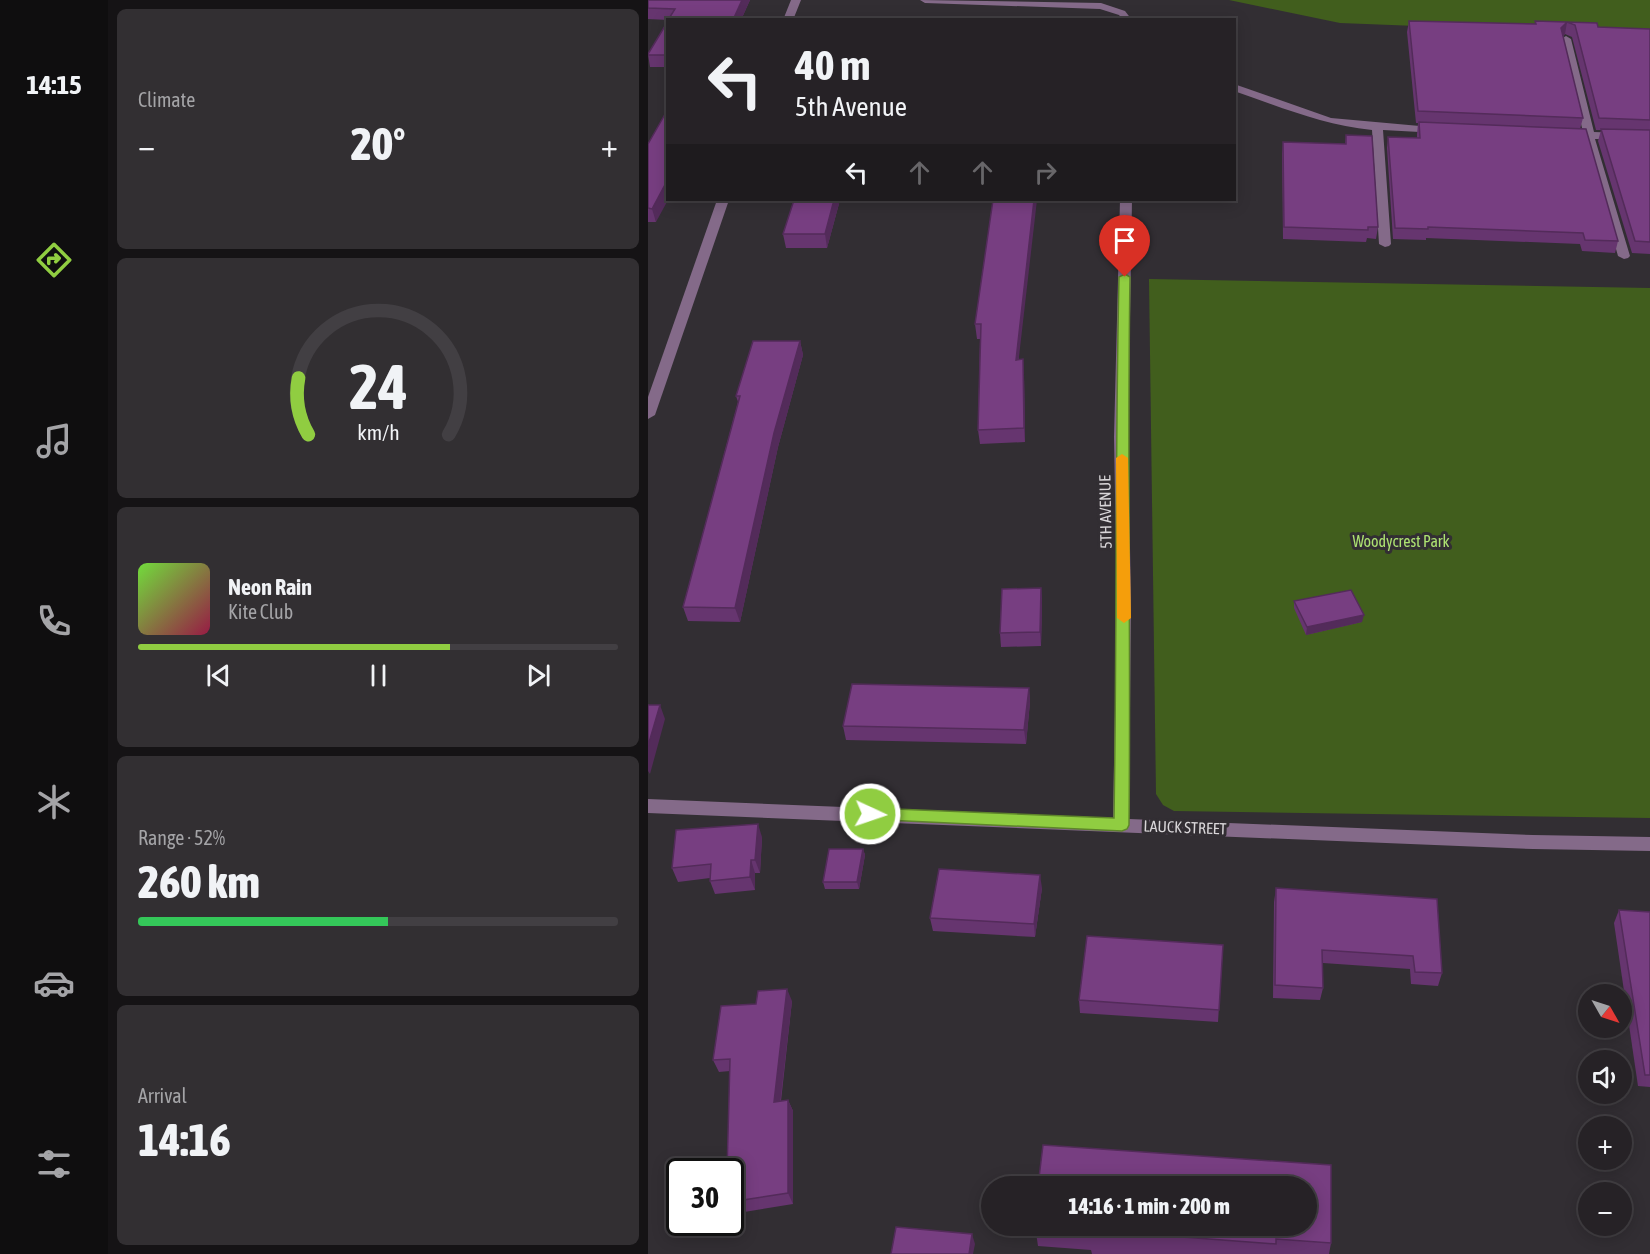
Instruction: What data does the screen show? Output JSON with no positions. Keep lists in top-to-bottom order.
{
  "streets": {
    "street": ["5TH AVENUE", "LAUCK STREET"]
  },
  "crossings": [
    ["5TH AVENUE", "LAUCK STREET"]
  ],
  "parks": ["Woodycrest Park"],
  "north": "bottom right",
  "page": {
    "tabs": "14:15",
    "tile": [
      "Climate",
      ["Range · 52%", "260 km"],
      ["Arrival", "14:16"]
    ],
    "turn": ["40 m", "5th Avenue"],
    "heat": ["−", "20°", "+"],
    "song": ["Neon Rain", "Kite Club"],
    "map_buttons": ["+", "−"],
    "limit": "30",
    "trip": "14:16 · 1 min · 200 m",
    "gauge": ["24", "km/h"]
  }
}
